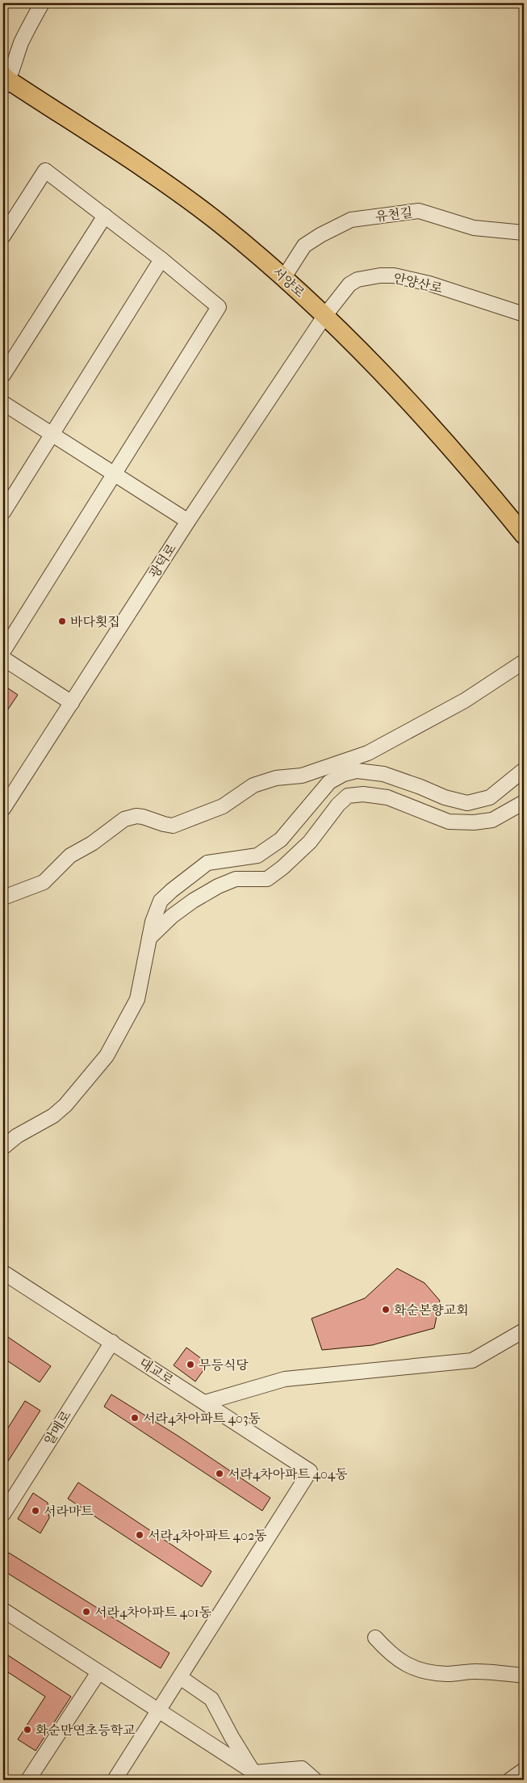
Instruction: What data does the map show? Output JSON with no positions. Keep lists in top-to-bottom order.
{
  "streets": {
    "main road": ["서양로"],
    "street": [
      "유천길",
      "안양산로",
      "광덕로",
      "대교로",
      "알메로"
    ]
  },
  "crossings": [
    ["유천길", "서양로"],
    ["서양로", "안양산로"],
    ["서양로", "광덕로"],
    ["안양산로", "광덕로"],
    ["대교로", "알메로"]
  ],
  "places": [
    "바다횟집",
    "화순본향교회",
    "무등식당",
    "서라4차아파트 403동",
    "서라4차아파트 404동",
    "서라마트",
    "서라4차아파트 402동",
    "서라4차아파트 401동",
    "화순만연초등학교"
  ]
}
